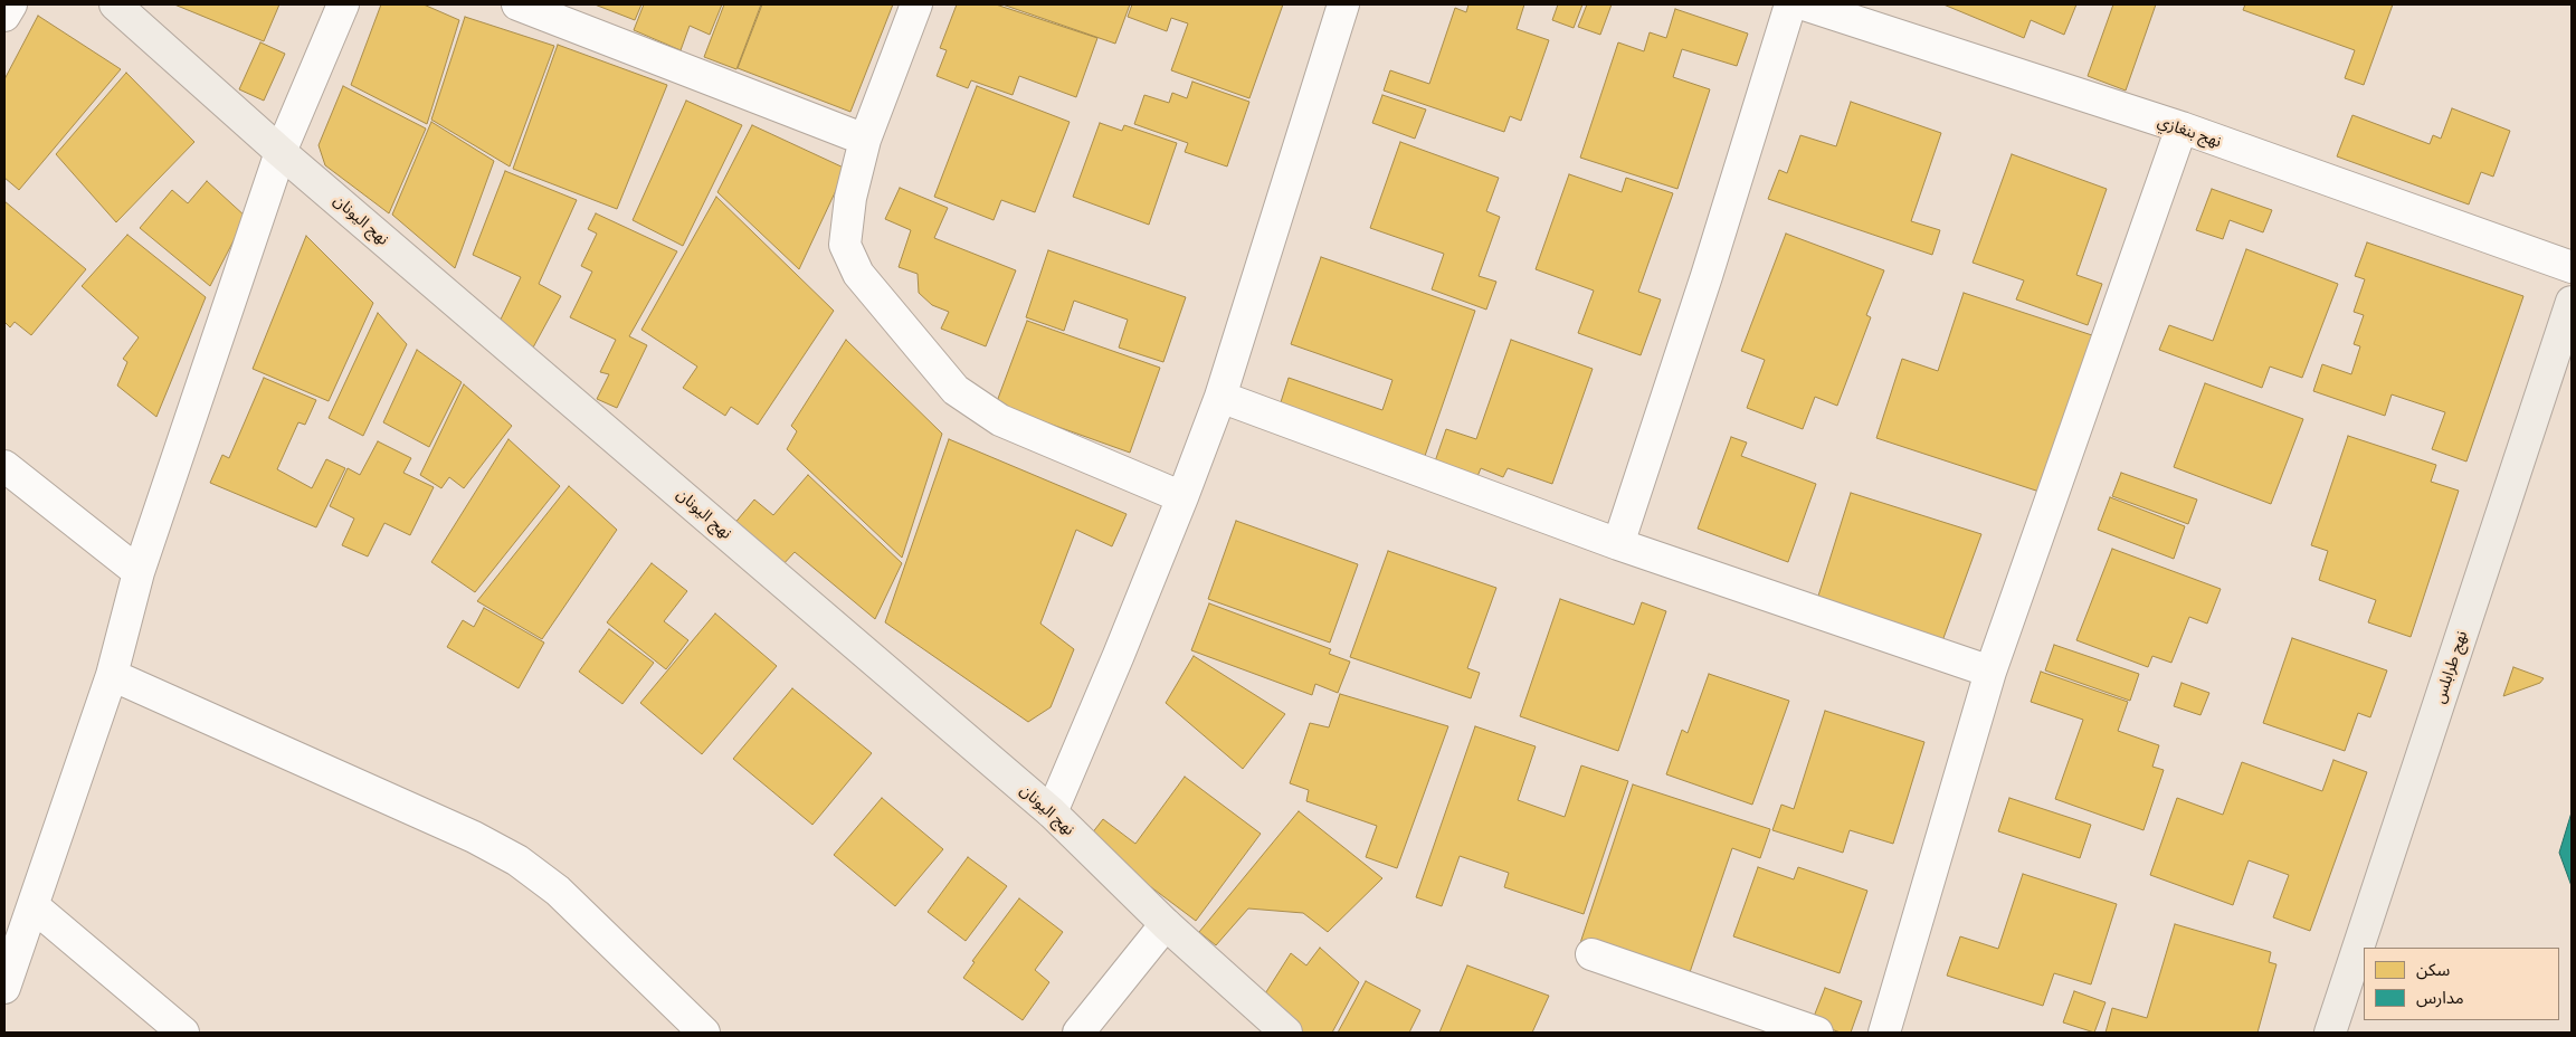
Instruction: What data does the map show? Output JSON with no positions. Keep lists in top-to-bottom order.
{
  "streets": {
    "street": ["نهج بنغازي", "نهج اليونان", "نهج طرابلس"]
  },
  "legend": ["سكن", "مدارس"]
}
